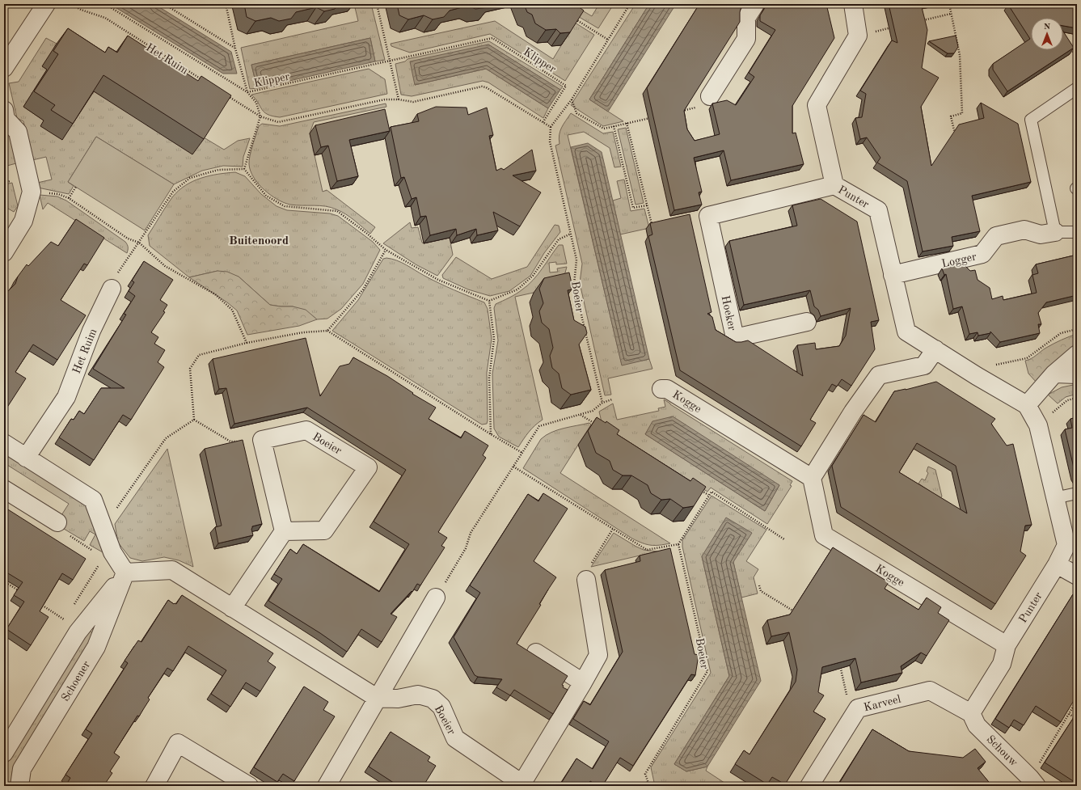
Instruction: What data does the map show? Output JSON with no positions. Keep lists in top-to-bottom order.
{
  "streets": {
    "street": [
      "Het Ruim",
      "Punter",
      "Logger",
      "Boeier",
      "Hoeker",
      "Kogge",
      "Schoener",
      "Karveel",
      "Schouw"
    ],
    "path": ["Klipper"]
  },
  "crossings": [
    ["Punter", "Logger"],
    ["Punter", "Hoeker"],
    ["Punter", "Kogge"],
    ["Punter", "Karveel"],
    ["Punter", "Schouw"],
    ["Boeier", "Schoener"],
    ["Karveel", "Schouw"]
  ],
  "districts": ["Buitenoord"],
  "north": "top"
}
